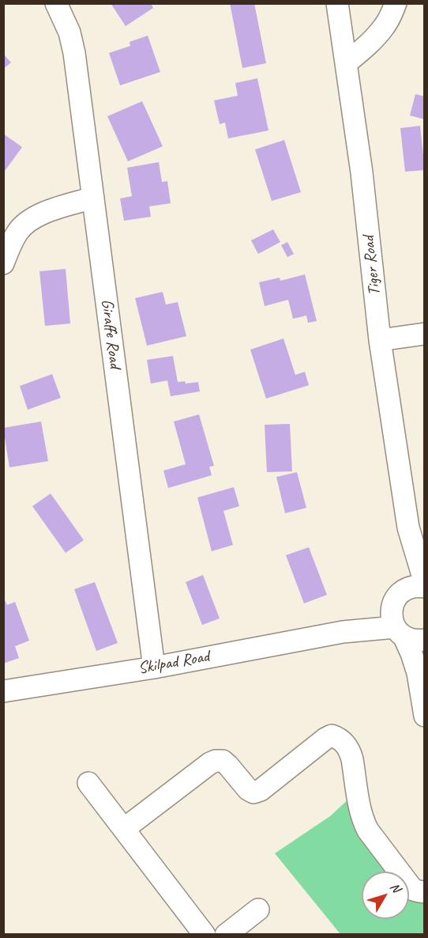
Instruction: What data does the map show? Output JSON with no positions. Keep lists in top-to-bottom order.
{
  "streets": {
    "street": ["Tiger Road", "Giraffe Road", "Skilpad Road"]
  },
  "crossings": [
    ["Tiger Road", "Skilpad Road"],
    ["Giraffe Road", "Skilpad Road"]
  ],
  "north": "top right"
}
